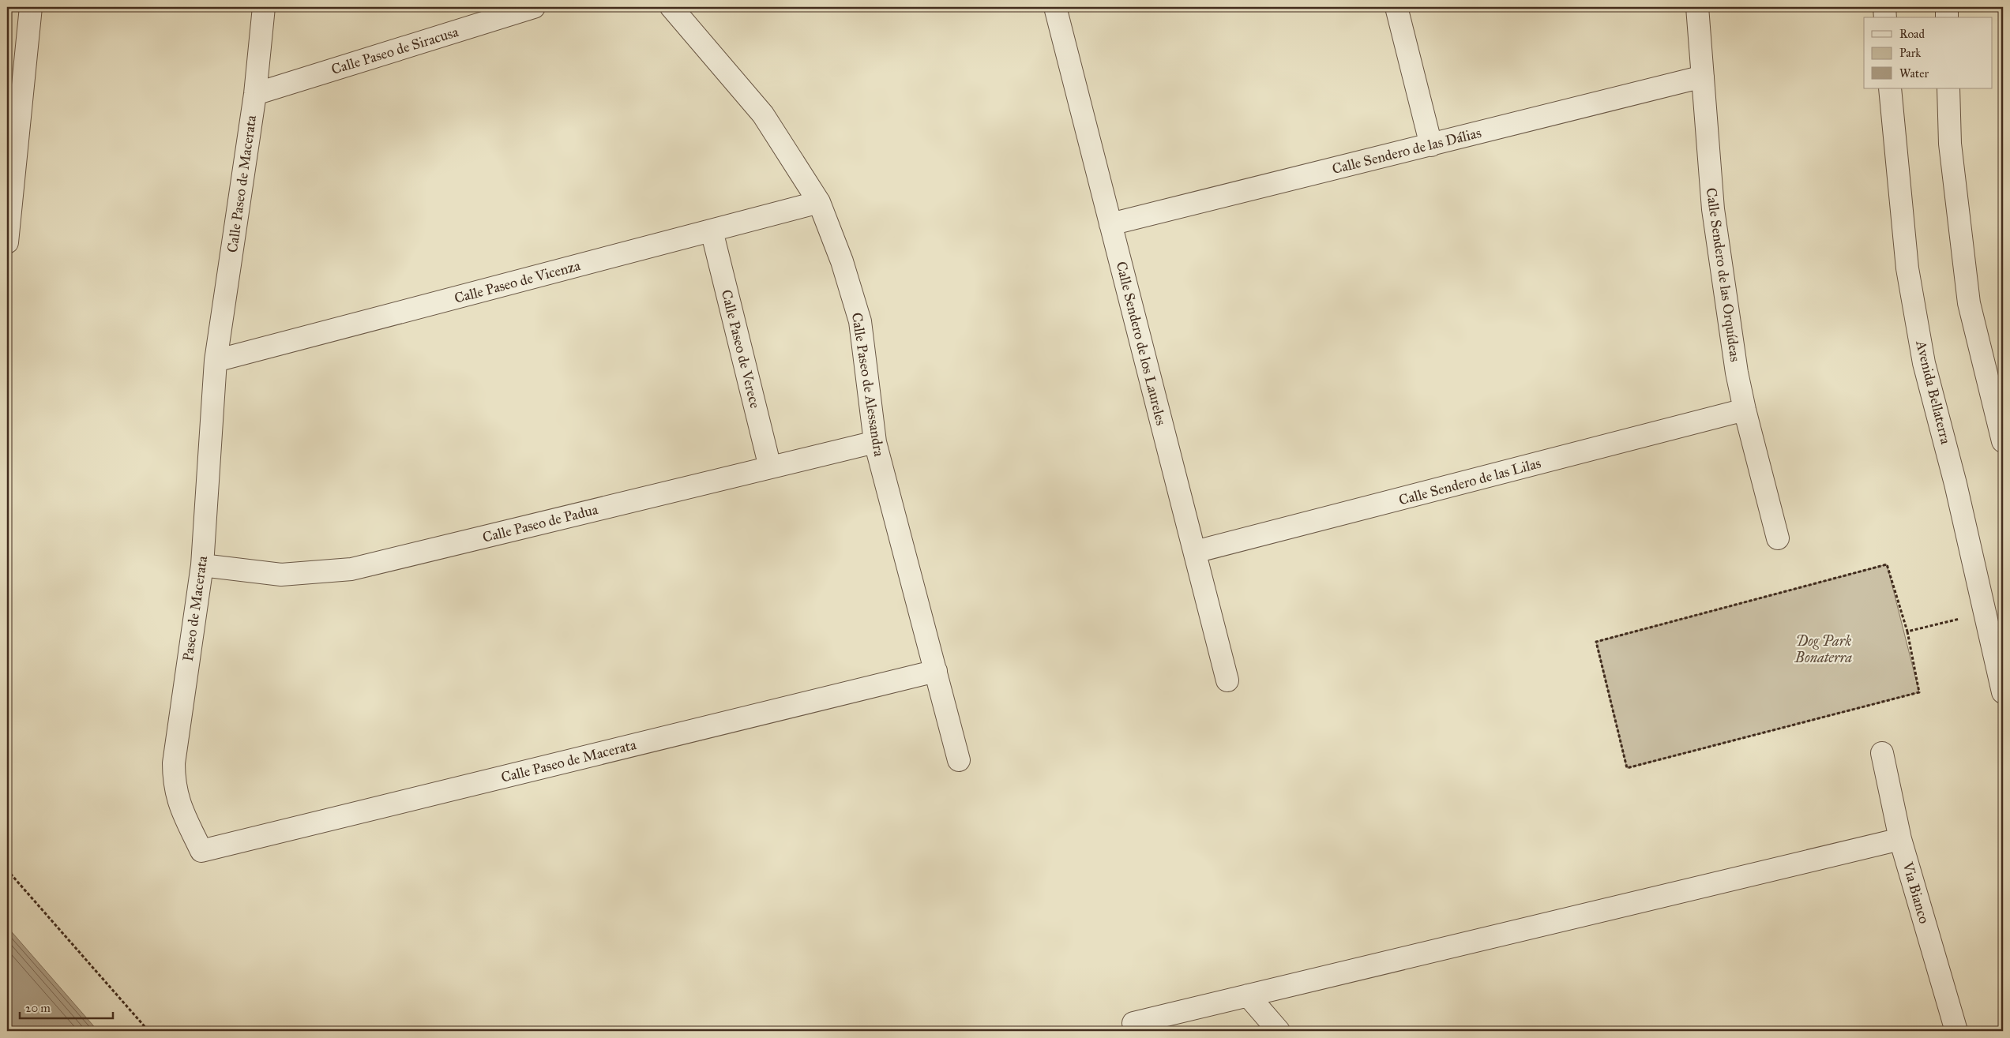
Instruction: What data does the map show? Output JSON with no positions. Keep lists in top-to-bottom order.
{
  "streets": {
    "street": [
      "Calle Paseo de Siracusa",
      "Calle Sendero de las Dálias",
      "Calle Paseo de Macerata",
      "Calle Sendero de las Orquídeas",
      "Calle Paseo de Vicenza",
      "Calle Sendero de los Laureles",
      "Calle Paseo de Verece",
      "Calle Paseo de Alessandra",
      "Avenida Bellaterra",
      "Calle Sendero de las Lilas",
      "Calle Paseo de Padua",
      "Paseo de Macerata",
      "Via Bianco"
    ]
  },
  "crossings": [
    ["Calle Paseo de Siracusa", "Calle Paseo de Macerata"],
    ["Calle Sendero de las Dálias", "Calle Sendero de las Orquídeas"],
    ["Calle Sendero de las Dálias", "Calle Sendero de los Laureles"],
    ["Calle Paseo de Macerata", "Calle Paseo de Vicenza"],
    ["Calle Paseo de Macerata", "Calle Paseo de Alessandra"],
    ["Calle Paseo de Macerata", "Paseo de Macerata"],
    ["Calle Sendero de las Orquídeas", "Calle Sendero de las Lilas"],
    ["Calle Paseo de Vicenza", "Calle Paseo de Verece"],
    ["Calle Paseo de Vicenza", "Calle Paseo de Alessandra"],
    ["Calle Paseo de Vicenza", "Paseo de Macerata"],
    ["Calle Sendero de los Laureles", "Calle Sendero de las Lilas"],
    ["Calle Paseo de Verece", "Calle Paseo de Padua"],
    ["Calle Paseo de Alessandra", "Calle Paseo de Padua"],
    ["Calle Paseo de Padua", "Paseo de Macerata"]
  ],
  "parks": ["Dog Park Bonaterra"],
  "legend": ["Road", "Park", "Water"],
  "scale_bar": "20 m"
}
